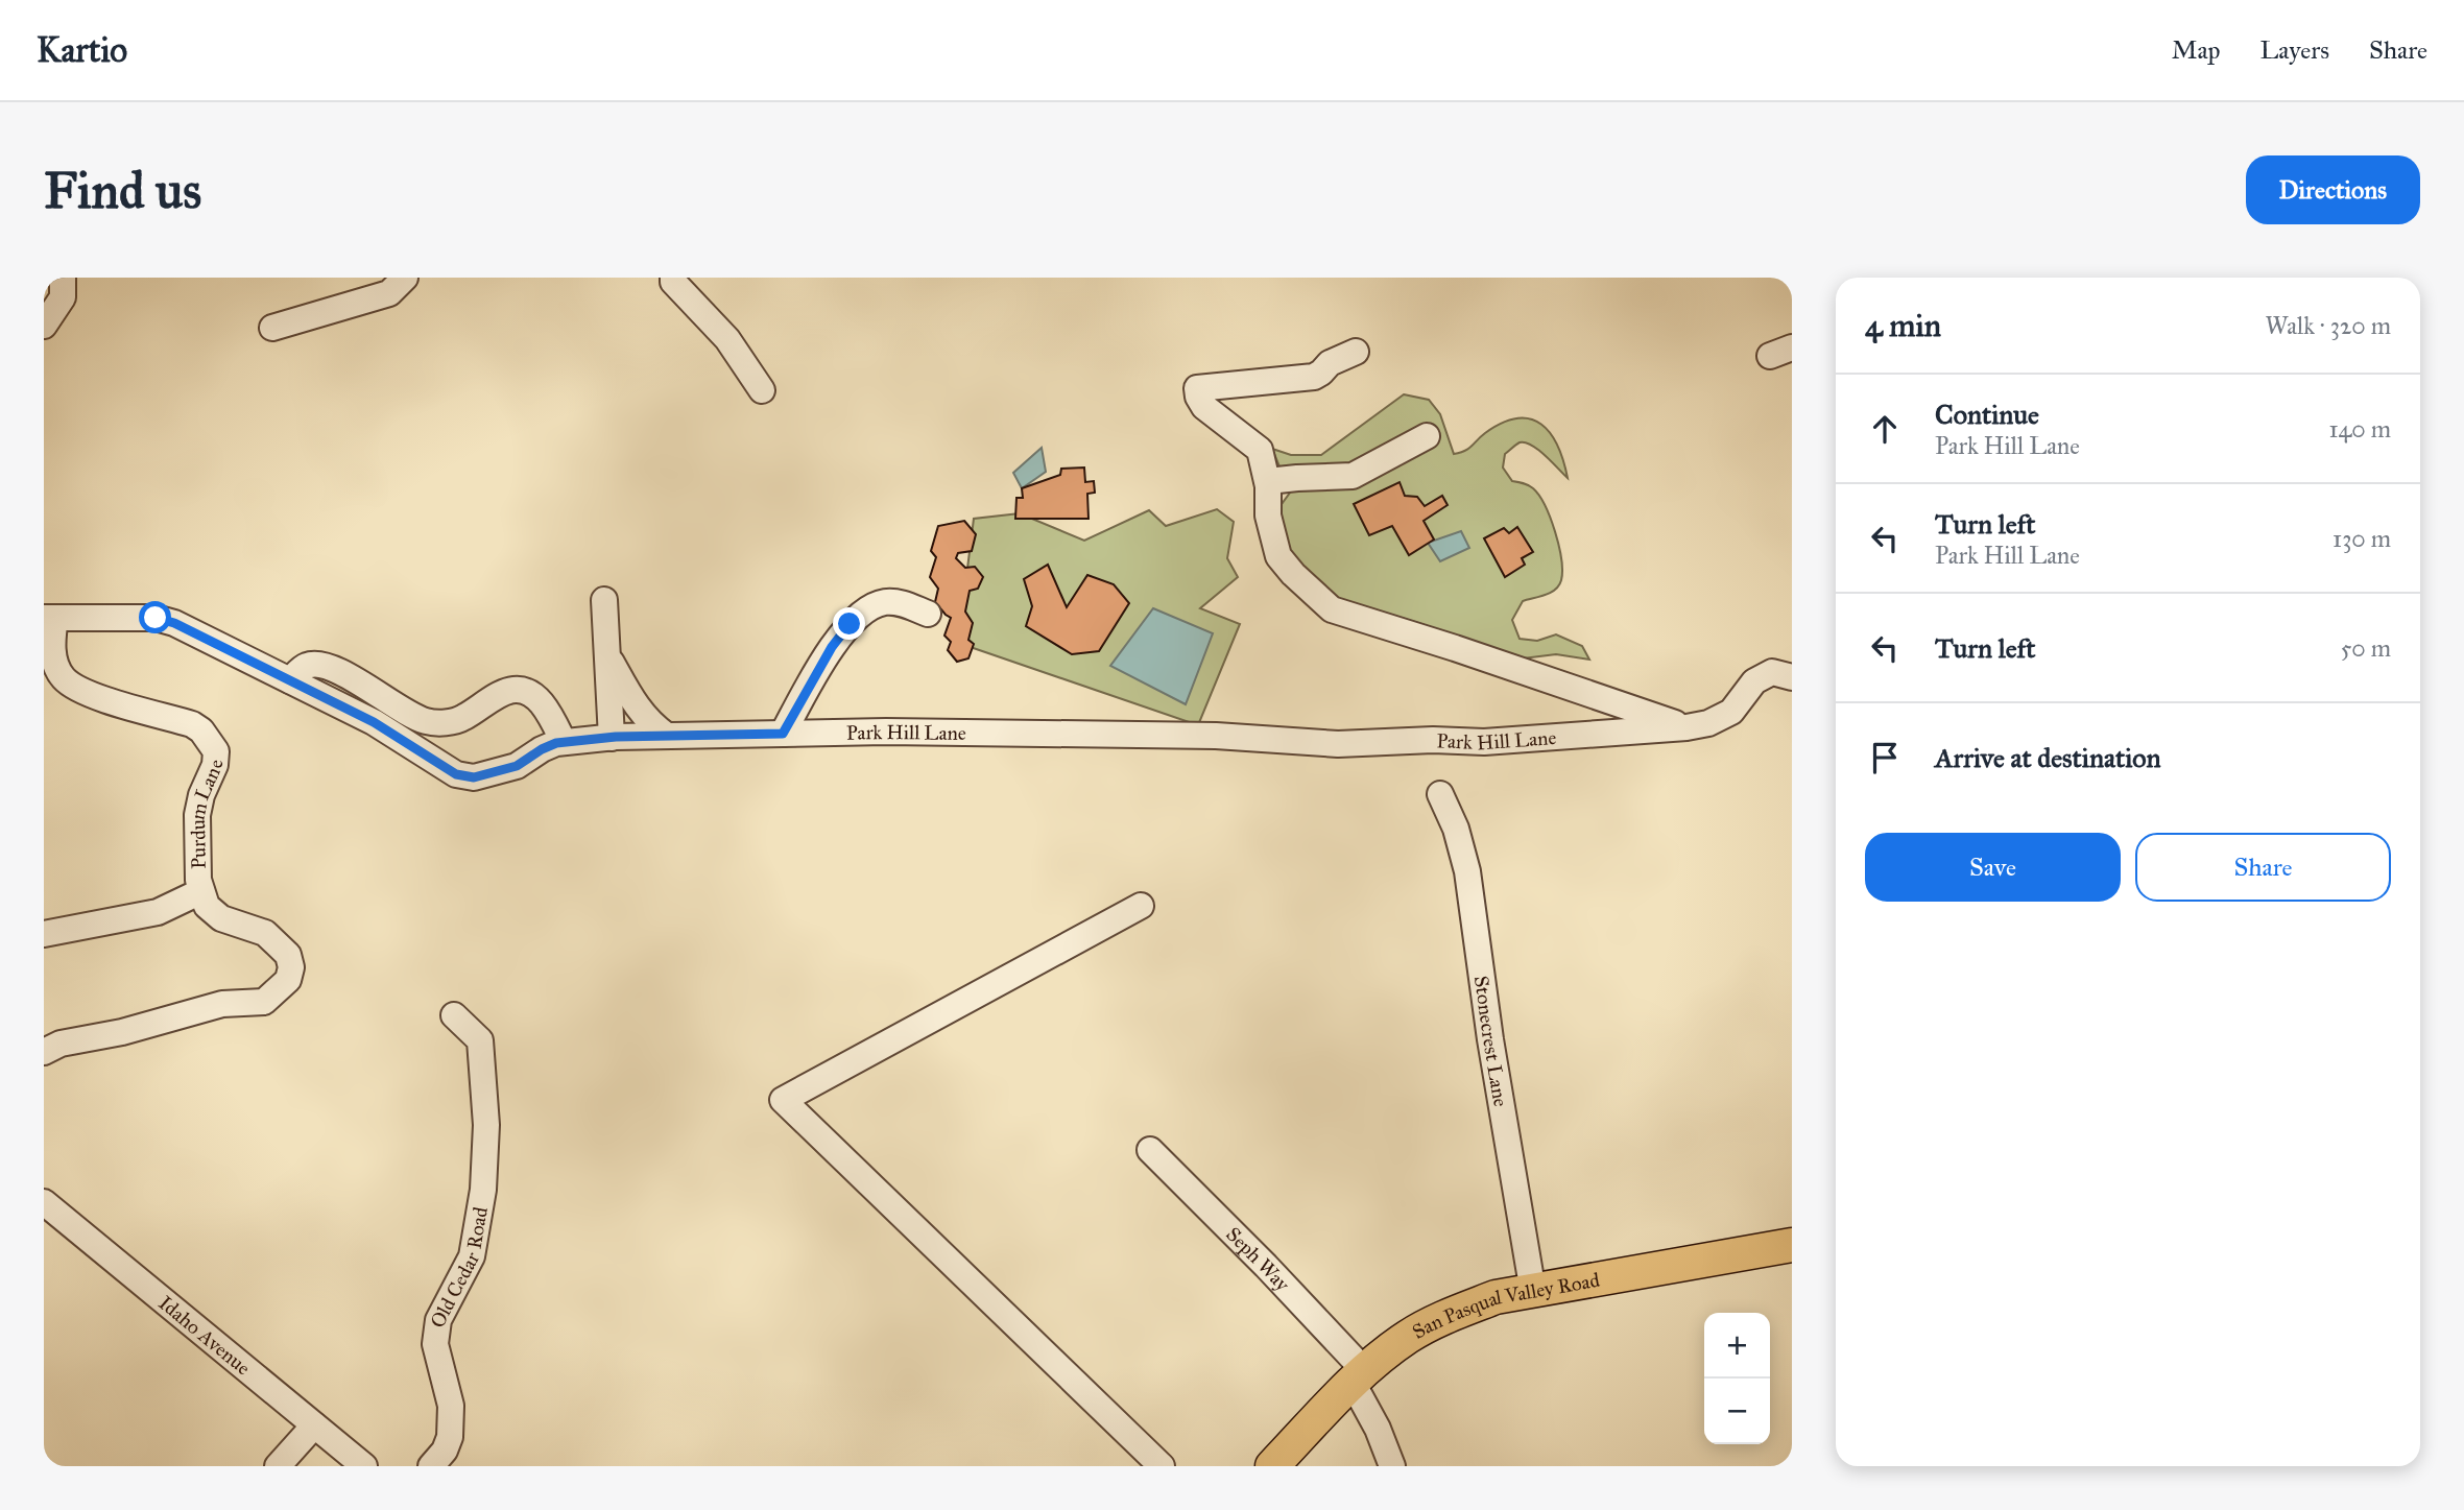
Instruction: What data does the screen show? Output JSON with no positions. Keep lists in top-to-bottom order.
{
  "streets": {
    "main road": ["San Pasqual Valley Road"],
    "street": [
      "Park Hill Lane",
      "Purdum Lane",
      "Stonecrest Lane",
      "Seph Way",
      "Old Cedar Road",
      "Idaho Avenue"
    ]
  },
  "crossings": [
    ["Park Hill Lane", "Purdum Lane"],
    ["Stonecrest Lane", "San Pasqual Valley Road"],
    ["Seph Way", "San Pasqual Valley Road"]
  ],
  "page": {
    "header": "Kartio",
    "nav": ["Map", "Layers", "Share"],
    "buttons": [
      "Directions",
      ["Save", "Share"]
    ],
    "title": "Find us",
    "heading": ["4 min", "Walk · 320 m"],
    "list": [
      ["Continue", "Park Hill Lane", "140 m"],
      ["Turn left", "Park Hill Lane", "130 m"],
      ["Turn left", "50 m"],
      "Arrive at destination"
    ],
    "map_buttons": ["+", "−"]
  }
}
